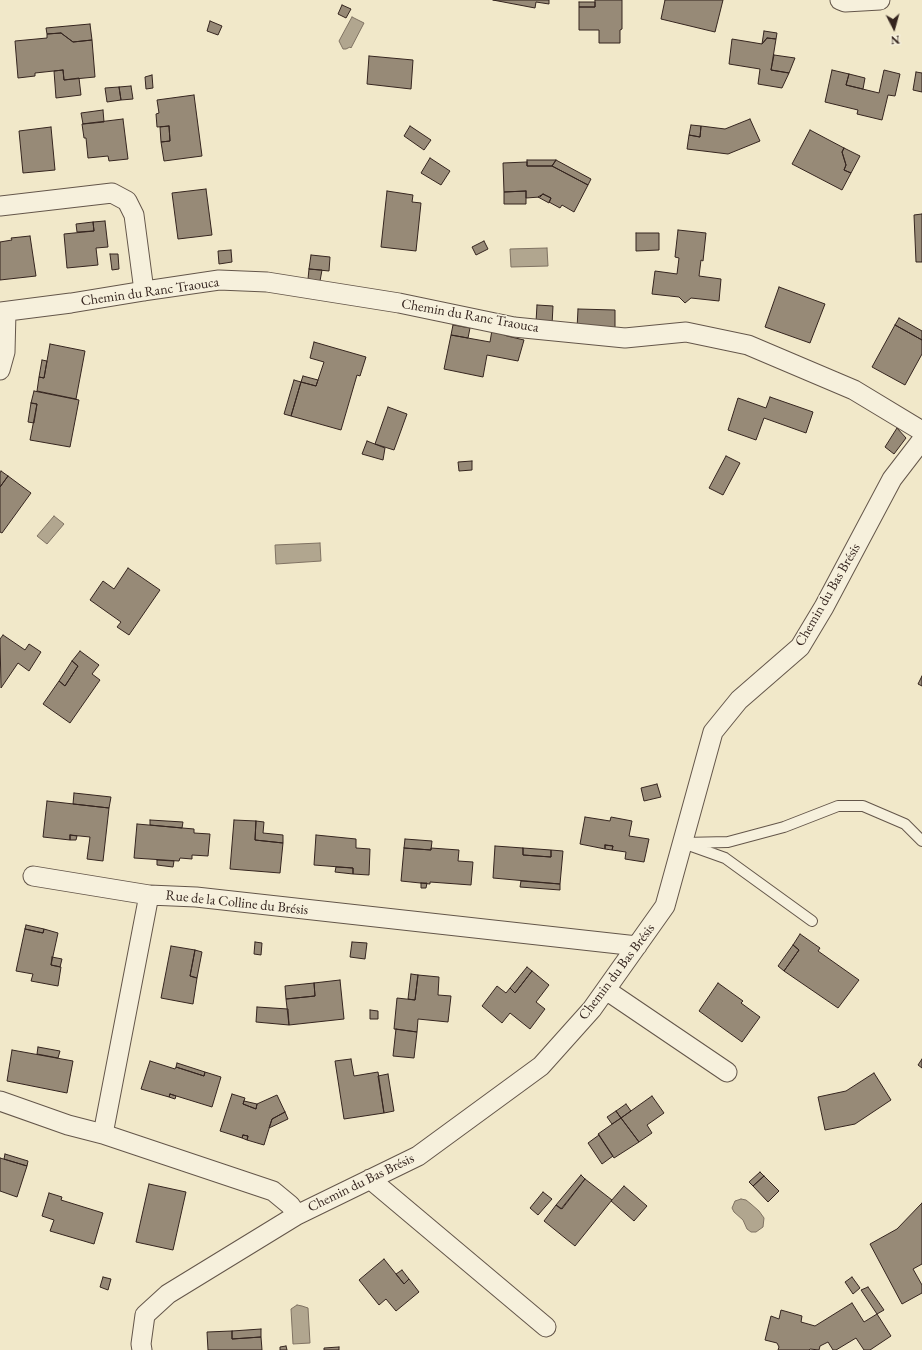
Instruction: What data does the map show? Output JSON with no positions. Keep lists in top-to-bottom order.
{
  "streets": {
    "street": ["Chemin du Ranc Traouca", "Chemin du Bas Brésis", "Rue de la Colline du Brésis"]
  },
  "crossings": [
    ["Chemin du Bas Brésis", "Rue de la Colline du Brésis"]
  ],
  "north": "bottom"
}
